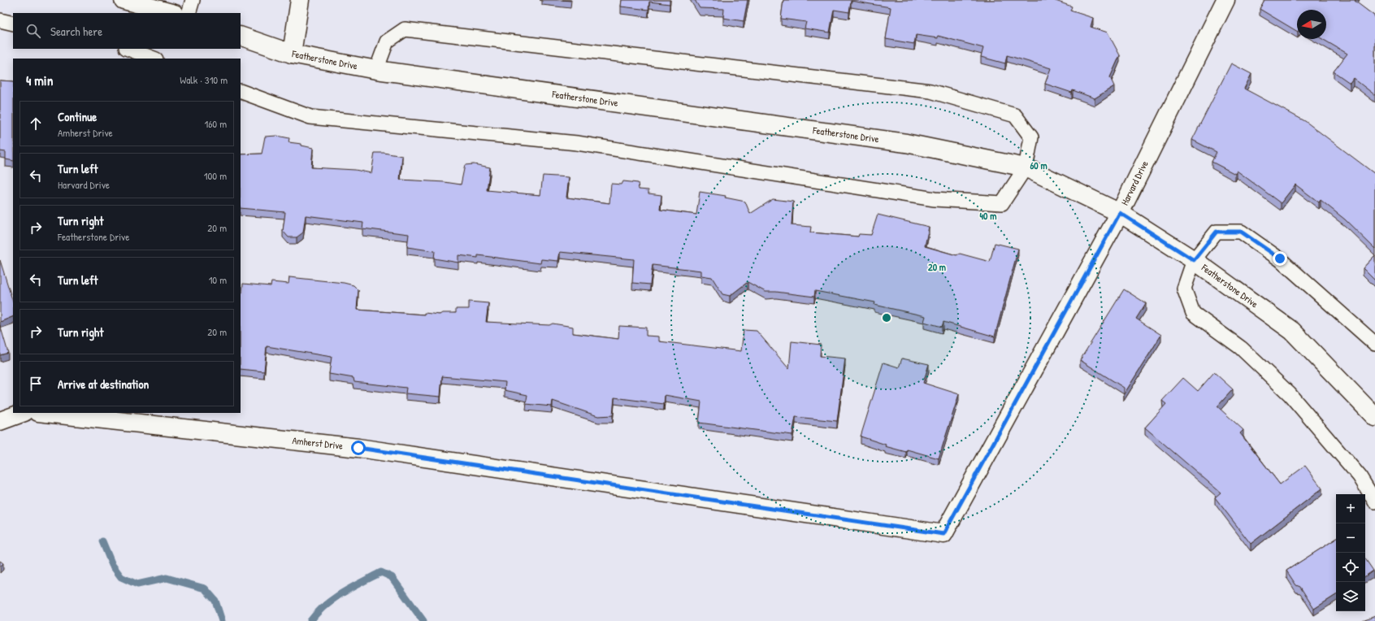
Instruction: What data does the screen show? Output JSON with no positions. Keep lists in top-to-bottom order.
{
  "streets": {
    "street": ["Featherstone Drive", "Harvard Drive", "Amherst Drive"]
  },
  "crossings": [
    ["Featherstone Drive", "Harvard Drive"],
    ["Harvard Drive", "Amherst Drive"]
  ],
  "north": "left",
  "page": {
    "search": "Search here",
    "heading": ["4 min", "Walk · 310 m"],
    "list": [
      ["Continue", "Amherst Drive", "160 m"],
      ["Turn left", "Harvard Drive", "100 m"],
      ["Turn right", "Featherstone Drive", "20 m"],
      ["Turn left", "10 m"],
      ["Turn right", "20 m"],
      "Arrive at destination"
    ],
    "map_buttons": ["+", "−"]
  },
  "rings": ["60 m", "40 m", "20 m"]
}
